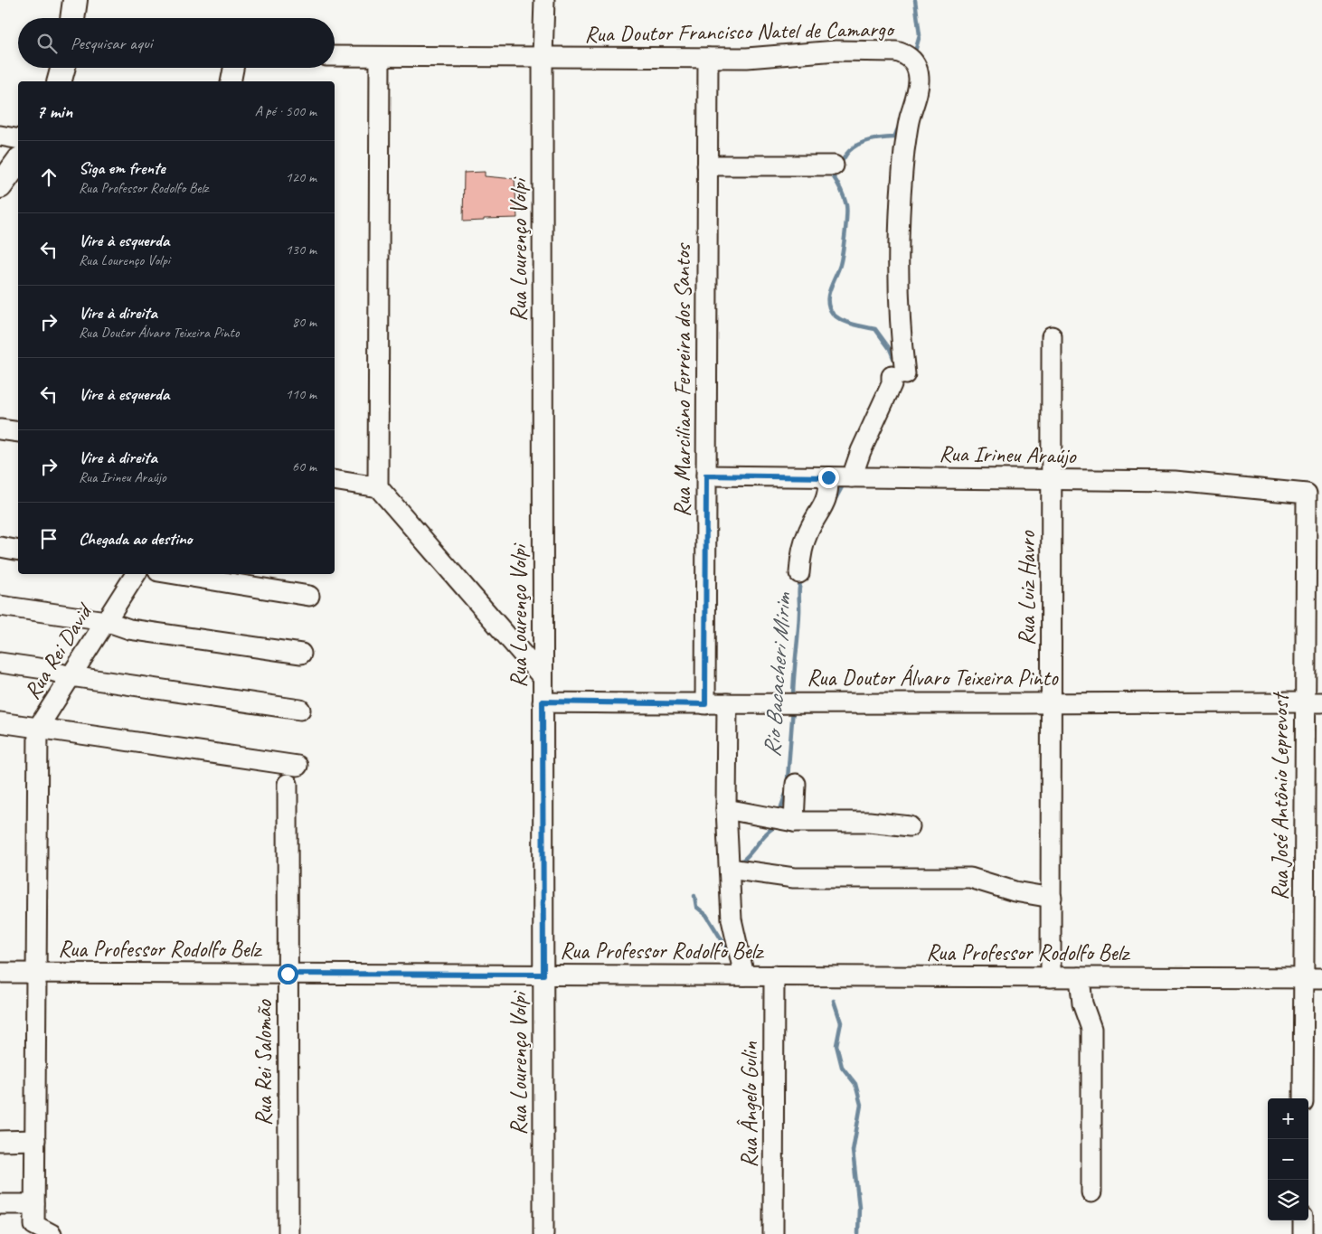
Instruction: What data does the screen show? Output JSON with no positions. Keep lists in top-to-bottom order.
{
  "streets": {
    "street": [
      "Rua Doutor Francisco Natel de Camargo",
      "Rua Lourenço Volpi",
      "Rua Marciliano Ferreira dos Santos",
      "Rua Irineu Araújo",
      "Rua Luiz Havro",
      "Rua Rei David",
      "Rua Doutor Álvaro Teixeira Pinto",
      "Rua José Antônio Leprevost",
      "Rua Professor Rodolfo Belz",
      "Rua Rei Salomão",
      "Rua Ângelo Gulin"
    ]
  },
  "crossings": [
    ["Rua Doutor Francisco Natel de Camargo", "Rua Lourenço Volpi"],
    ["Rua Doutor Francisco Natel de Camargo", "Rua Marciliano Ferreira dos Santos"],
    ["Rua Doutor Francisco Natel de Camargo", "Rua Irineu Araújo"],
    ["Rua Lourenço Volpi", "Rua Doutor Álvaro Teixeira Pinto"],
    ["Rua Lourenço Volpi", "Rua Professor Rodolfo Belz"],
    ["Rua Marciliano Ferreira dos Santos", "Rua Irineu Araújo"],
    ["Rua Marciliano Ferreira dos Santos", "Rua Doutor Álvaro Teixeira Pinto"],
    ["Rua Irineu Araújo", "Rua Luiz Havro"],
    ["Rua Irineu Araújo", "Rua José Antônio Leprevost"],
    ["Rua Luiz Havro", "Rua Doutor Álvaro Teixeira Pinto"],
    ["Rua Luiz Havro", "Rua Professor Rodolfo Belz"],
    ["Rua Rei David", "Rua Professor Rodolfo Belz"],
    ["Rua Doutor Álvaro Teixeira Pinto", "Rua José Antônio Leprevost"],
    ["Rua José Antônio Leprevost", "Rua Professor Rodolfo Belz"],
    ["Rua Professor Rodolfo Belz", "Rua Rei Salomão"],
    ["Rua Professor Rodolfo Belz", "Rua Ângelo Gulin"]
  ],
  "water": ["Rio Bacacheri Mirim"],
  "page": {
    "search": "Pesquisar aqui",
    "heading": ["7 min", "A pé · 500 m"],
    "list": [
      ["Siga em frente", "Rua Professor Rodolfo Belz", "120 m"],
      ["Vire à esquerda", "Rua Lourenço Volpi", "130 m"],
      ["Vire à direita", "Rua Doutor Álvaro Teixeira Pinto", "80 m"],
      ["Vire à esquerda", "110 m"],
      ["Vire à direita", "Rua Irineu Araújo", "60 m"],
      "Chegada ao destino"
    ],
    "map_buttons": ["+", "−"]
  }
}
